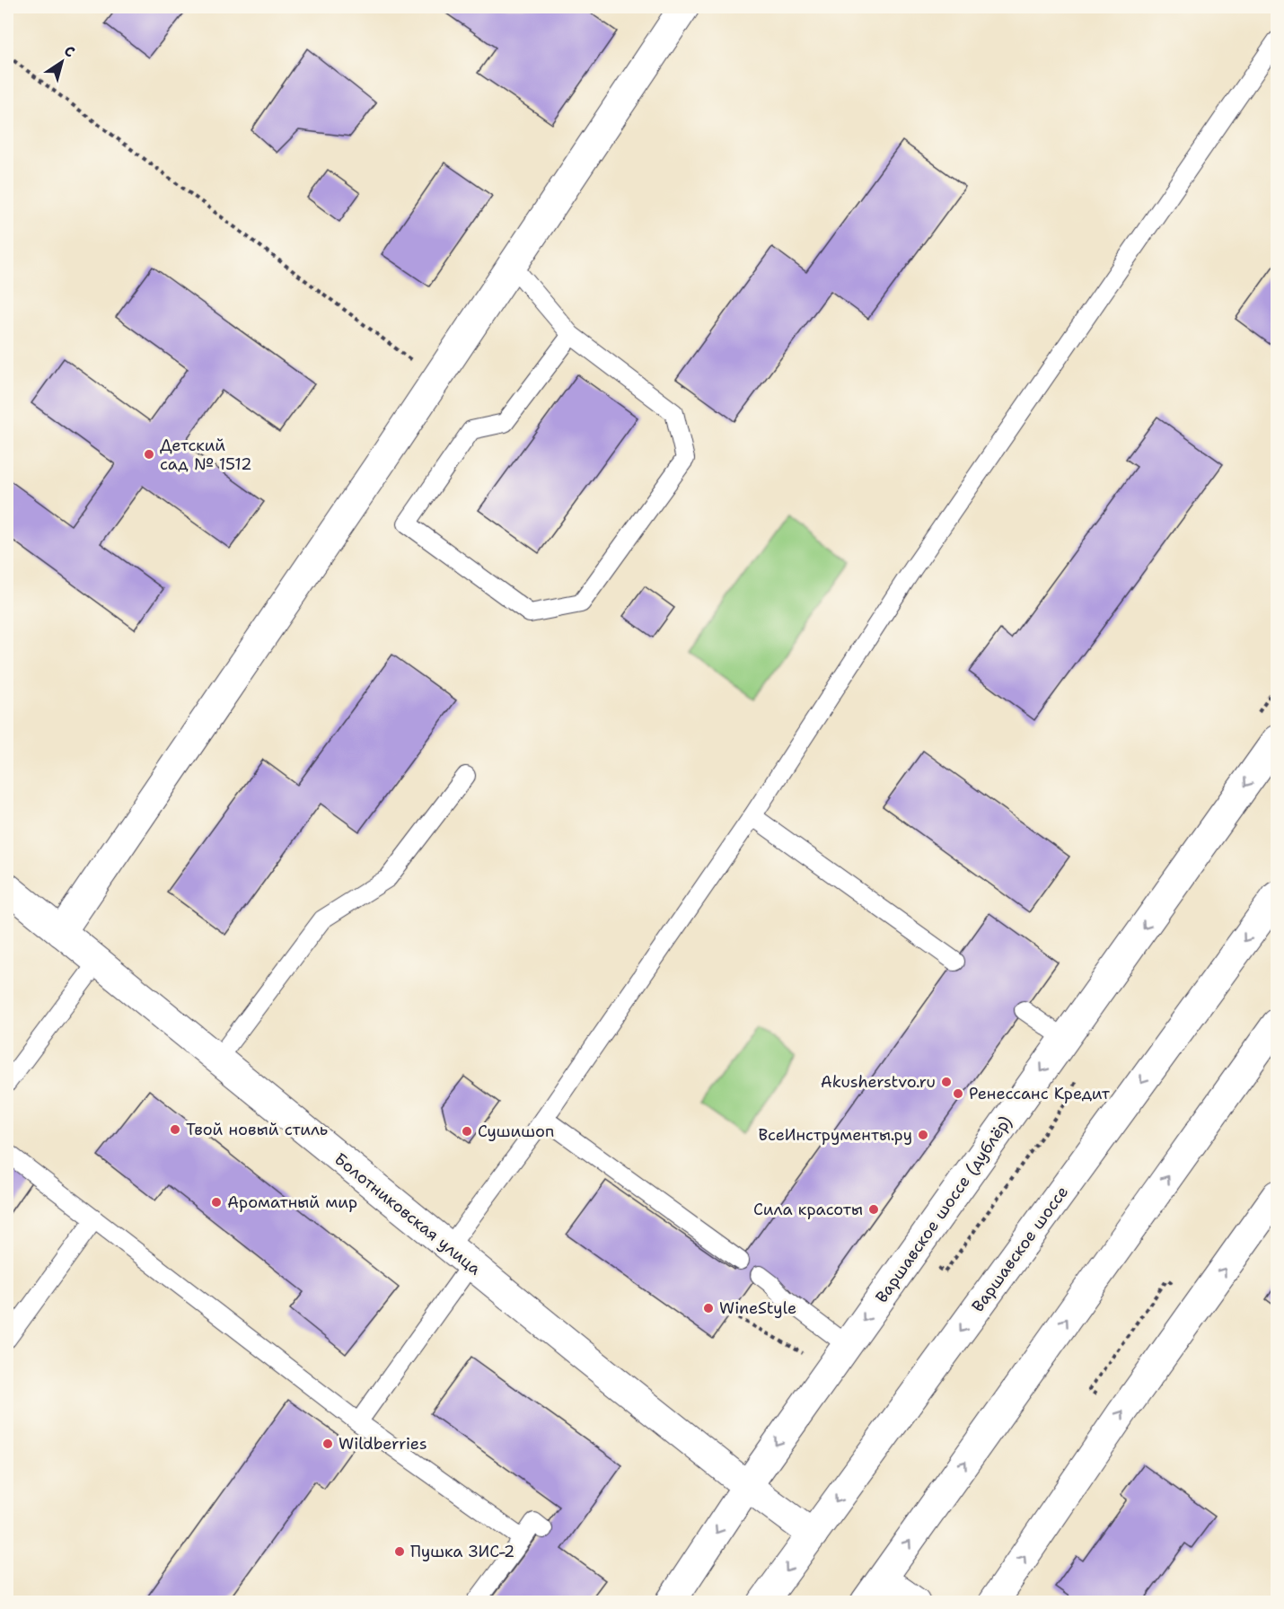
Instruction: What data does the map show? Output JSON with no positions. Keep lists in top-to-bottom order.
{
  "streets": {
    "street": ["Варшавское шоссе (дублёр)", "Болотниковская улица", "Варшавское шоссе"]
  },
  "crossings": [
    ["Варшавское шоссе (дублёр)", "Болотниковская улица"],
    ["Болотниковская улица", "Варшавское шоссе"]
  ],
  "places": [
    "Детский сад № 1512",
    "Akusherstvo.ru",
    "Ренессанс Кредит",
    "Твой новый стиль",
    "Сушишоп",
    "ВсеИнструменты.ру",
    "Ароматный мир",
    "Сила красоты",
    "WineStyle",
    "Wildberries",
    "Пушка ЗИС-2"
  ],
  "north": "top right"
}
